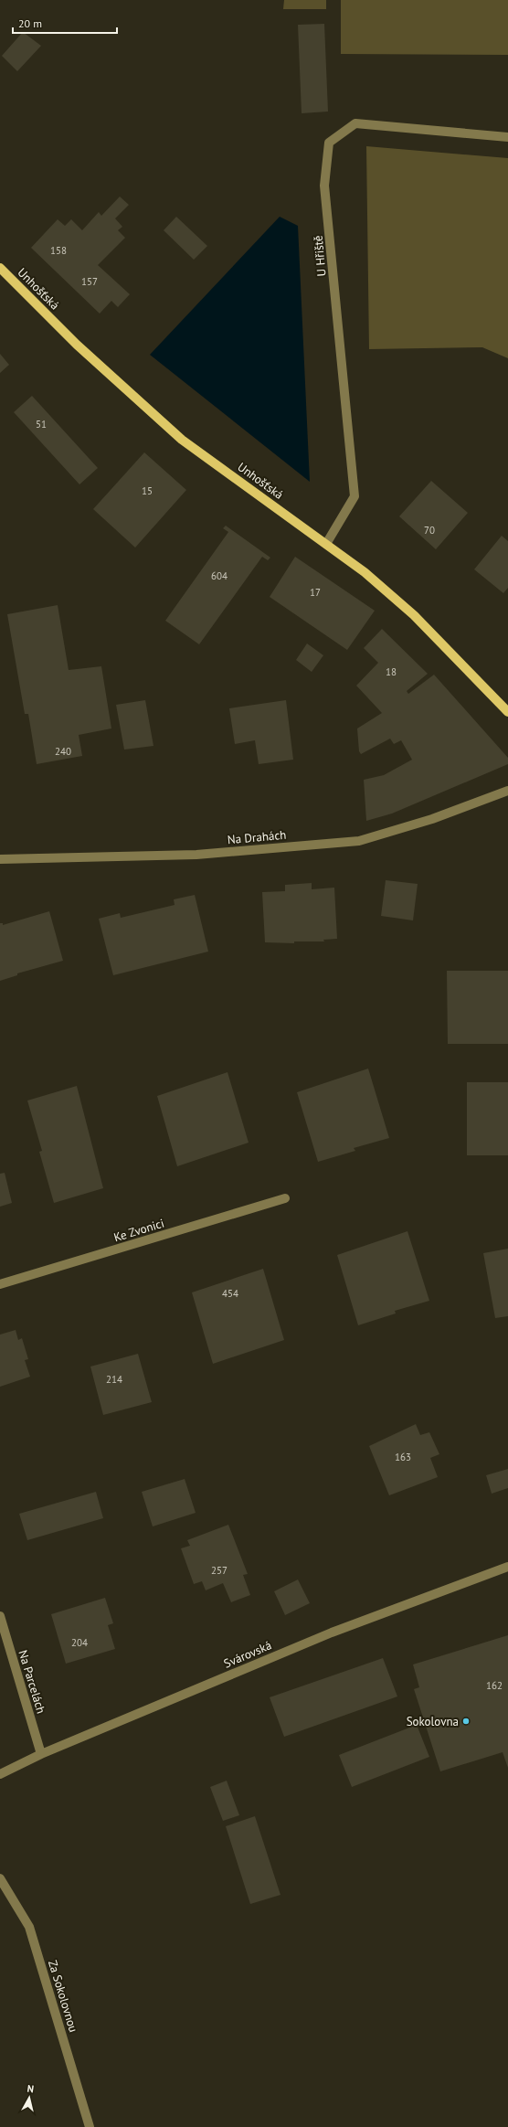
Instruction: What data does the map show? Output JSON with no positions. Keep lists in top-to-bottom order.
{
  "streets": {
    "main road": ["Unhošťská"],
    "street": [
      "U Hřiště",
      "Na Drahách",
      "Ke Zvonici",
      "Svárovská",
      "Na Parcelách",
      "Za Sokolovnou"
    ]
  },
  "crossings": [
    ["U Hřiště", "Unhošťská"],
    ["Svárovská", "Na Parcelách"]
  ],
  "places": ["Sokolovna"],
  "house_numbers": [
    "158",
    "157",
    "51",
    "15",
    "70",
    "604",
    "17",
    "18",
    "240",
    "454",
    "214",
    "163",
    "257",
    "204",
    "162"
  ],
  "scale_bar": "20 m",
  "north": "top"
}
